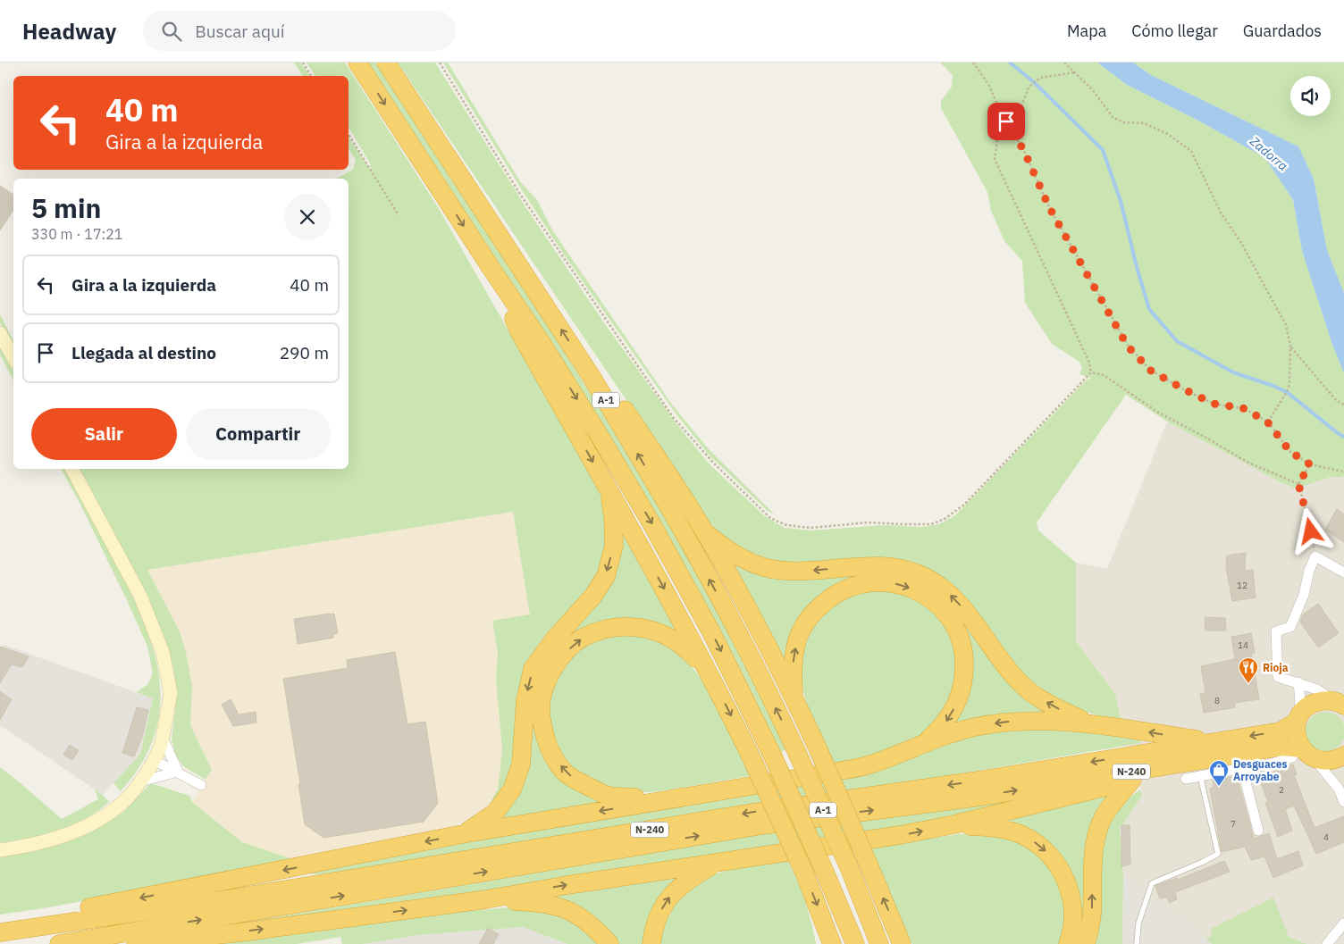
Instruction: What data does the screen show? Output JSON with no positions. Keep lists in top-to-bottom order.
{
  "streets": {
    "highway": ["A-1", "N-240"]
  },
  "water": ["Zadorra"],
  "places": {
    "restaurant": ["Rioja"],
    "shop": ["Desguaces Arroyabe"]
  },
  "house_numbers": [
    "12",
    "14",
    "8",
    "2",
    "7",
    "4"
  ],
  "page": {
    "header": "Headway",
    "search": "Buscar aquí",
    "nav": ["Mapa", "Cómo llegar", "Guardados"],
    "turn": ["40 m", "Gira a la izquierda"],
    "heading": ["5 min", "330 m · 17:21"],
    "list": [
      {
        "name": "Gira a la izquierda",
        "value": "40 m"
      },
      {
        "name": "Llegada al destino",
        "value": "290 m"
      }
    ],
    "buttons": ["Salir", "Compartir"]
  }
}
